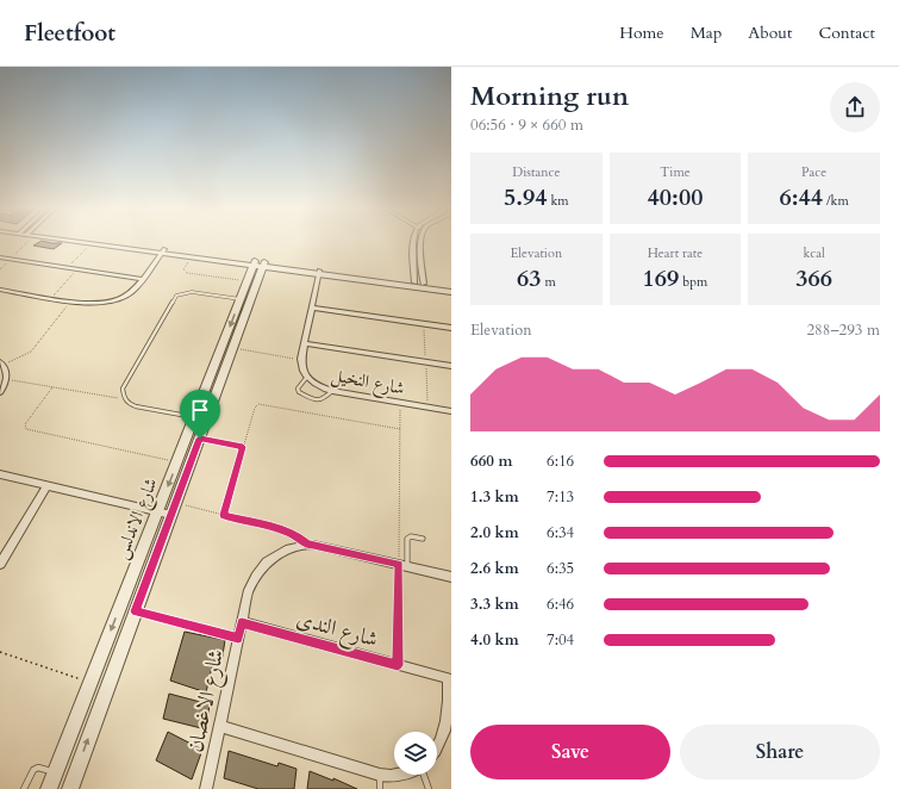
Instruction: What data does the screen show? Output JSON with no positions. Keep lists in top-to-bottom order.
{
  "streets": {
    "street": [
      "شارع النخيل",
      "شارع الاندلس",
      "شارع الندى",
      "شارع الاغصان"
    ]
  },
  "crossings": [
    ["شارع الندى", "شارع الاغصان"]
  ],
  "page": {
    "header": "Fleetfoot",
    "nav": [
      "Home",
      "Map",
      "About",
      "Contact"
    ],
    "heading": ["Morning run", "06:56 · 9 × 660 m"],
    "stats": [
      ["Distance", "5.94 km"],
      ["Time", "40:00"],
      ["Pace", "6:44 /km"],
      ["Elevation", "63 m"],
      ["Heart rate", "169 bpm"],
      ["kcal", "366"]
    ],
    "chart": ["Elevation", "288–293 m"],
    "list": [
      {
        "name": "660 m",
        "note": "6:16"
      },
      {
        "name": "1.3 km",
        "note": "7:13"
      },
      {
        "name": "2.0 km",
        "note": "6:34"
      },
      {
        "name": "2.6 km",
        "note": "6:35"
      },
      {
        "name": "3.3 km",
        "note": "6:46"
      },
      {
        "name": "4.0 km",
        "note": "7:04"
      }
    ],
    "buttons": ["Save", "Share"]
  }
}
